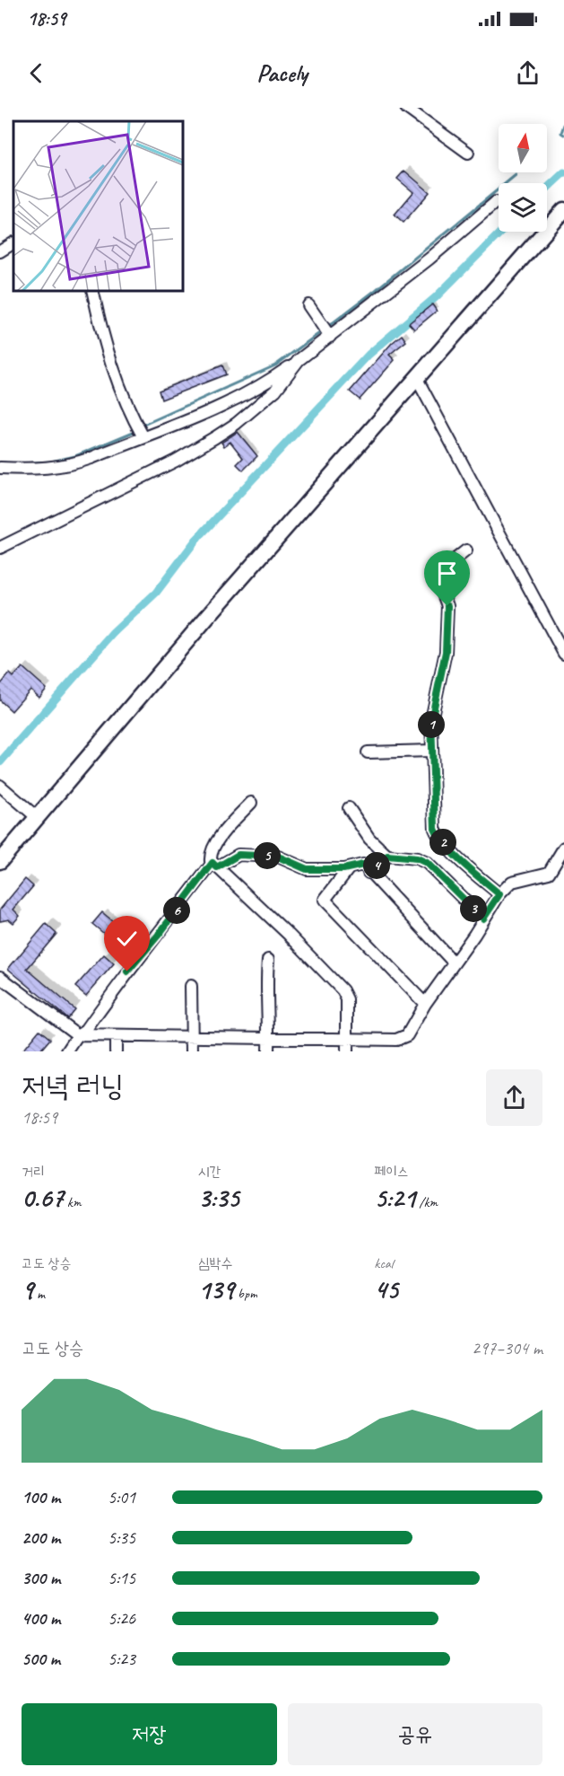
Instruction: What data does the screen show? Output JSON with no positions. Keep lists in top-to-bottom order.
{
  "north": "top",
  "page": {
    "status": "18:59",
    "header": "Pacely",
    "pins": [
      "1",
      "2",
      "5",
      "4",
      "3",
      "6"
    ],
    "heading": ["저녁 러닝", "18:59"],
    "stats": [
      ["거리", "0.67 km"],
      ["시간", "3:35"],
      ["페이스", "5:21 /km"],
      ["고도 상승", "9 m"],
      ["심박수", "139 bpm"],
      ["kcal", "45"]
    ],
    "chart": ["고도 상승", "297–304 m"],
    "list": [
      {
        "name": "100 m",
        "note": "5:01"
      },
      {
        "name": "200 m",
        "note": "5:35"
      },
      {
        "name": "300 m",
        "note": "5:15"
      },
      {
        "name": "400 m",
        "note": "5:26"
      },
      {
        "name": "500 m",
        "note": "5:23"
      }
    ],
    "buttons": ["저장", "공유"]
  }
}
